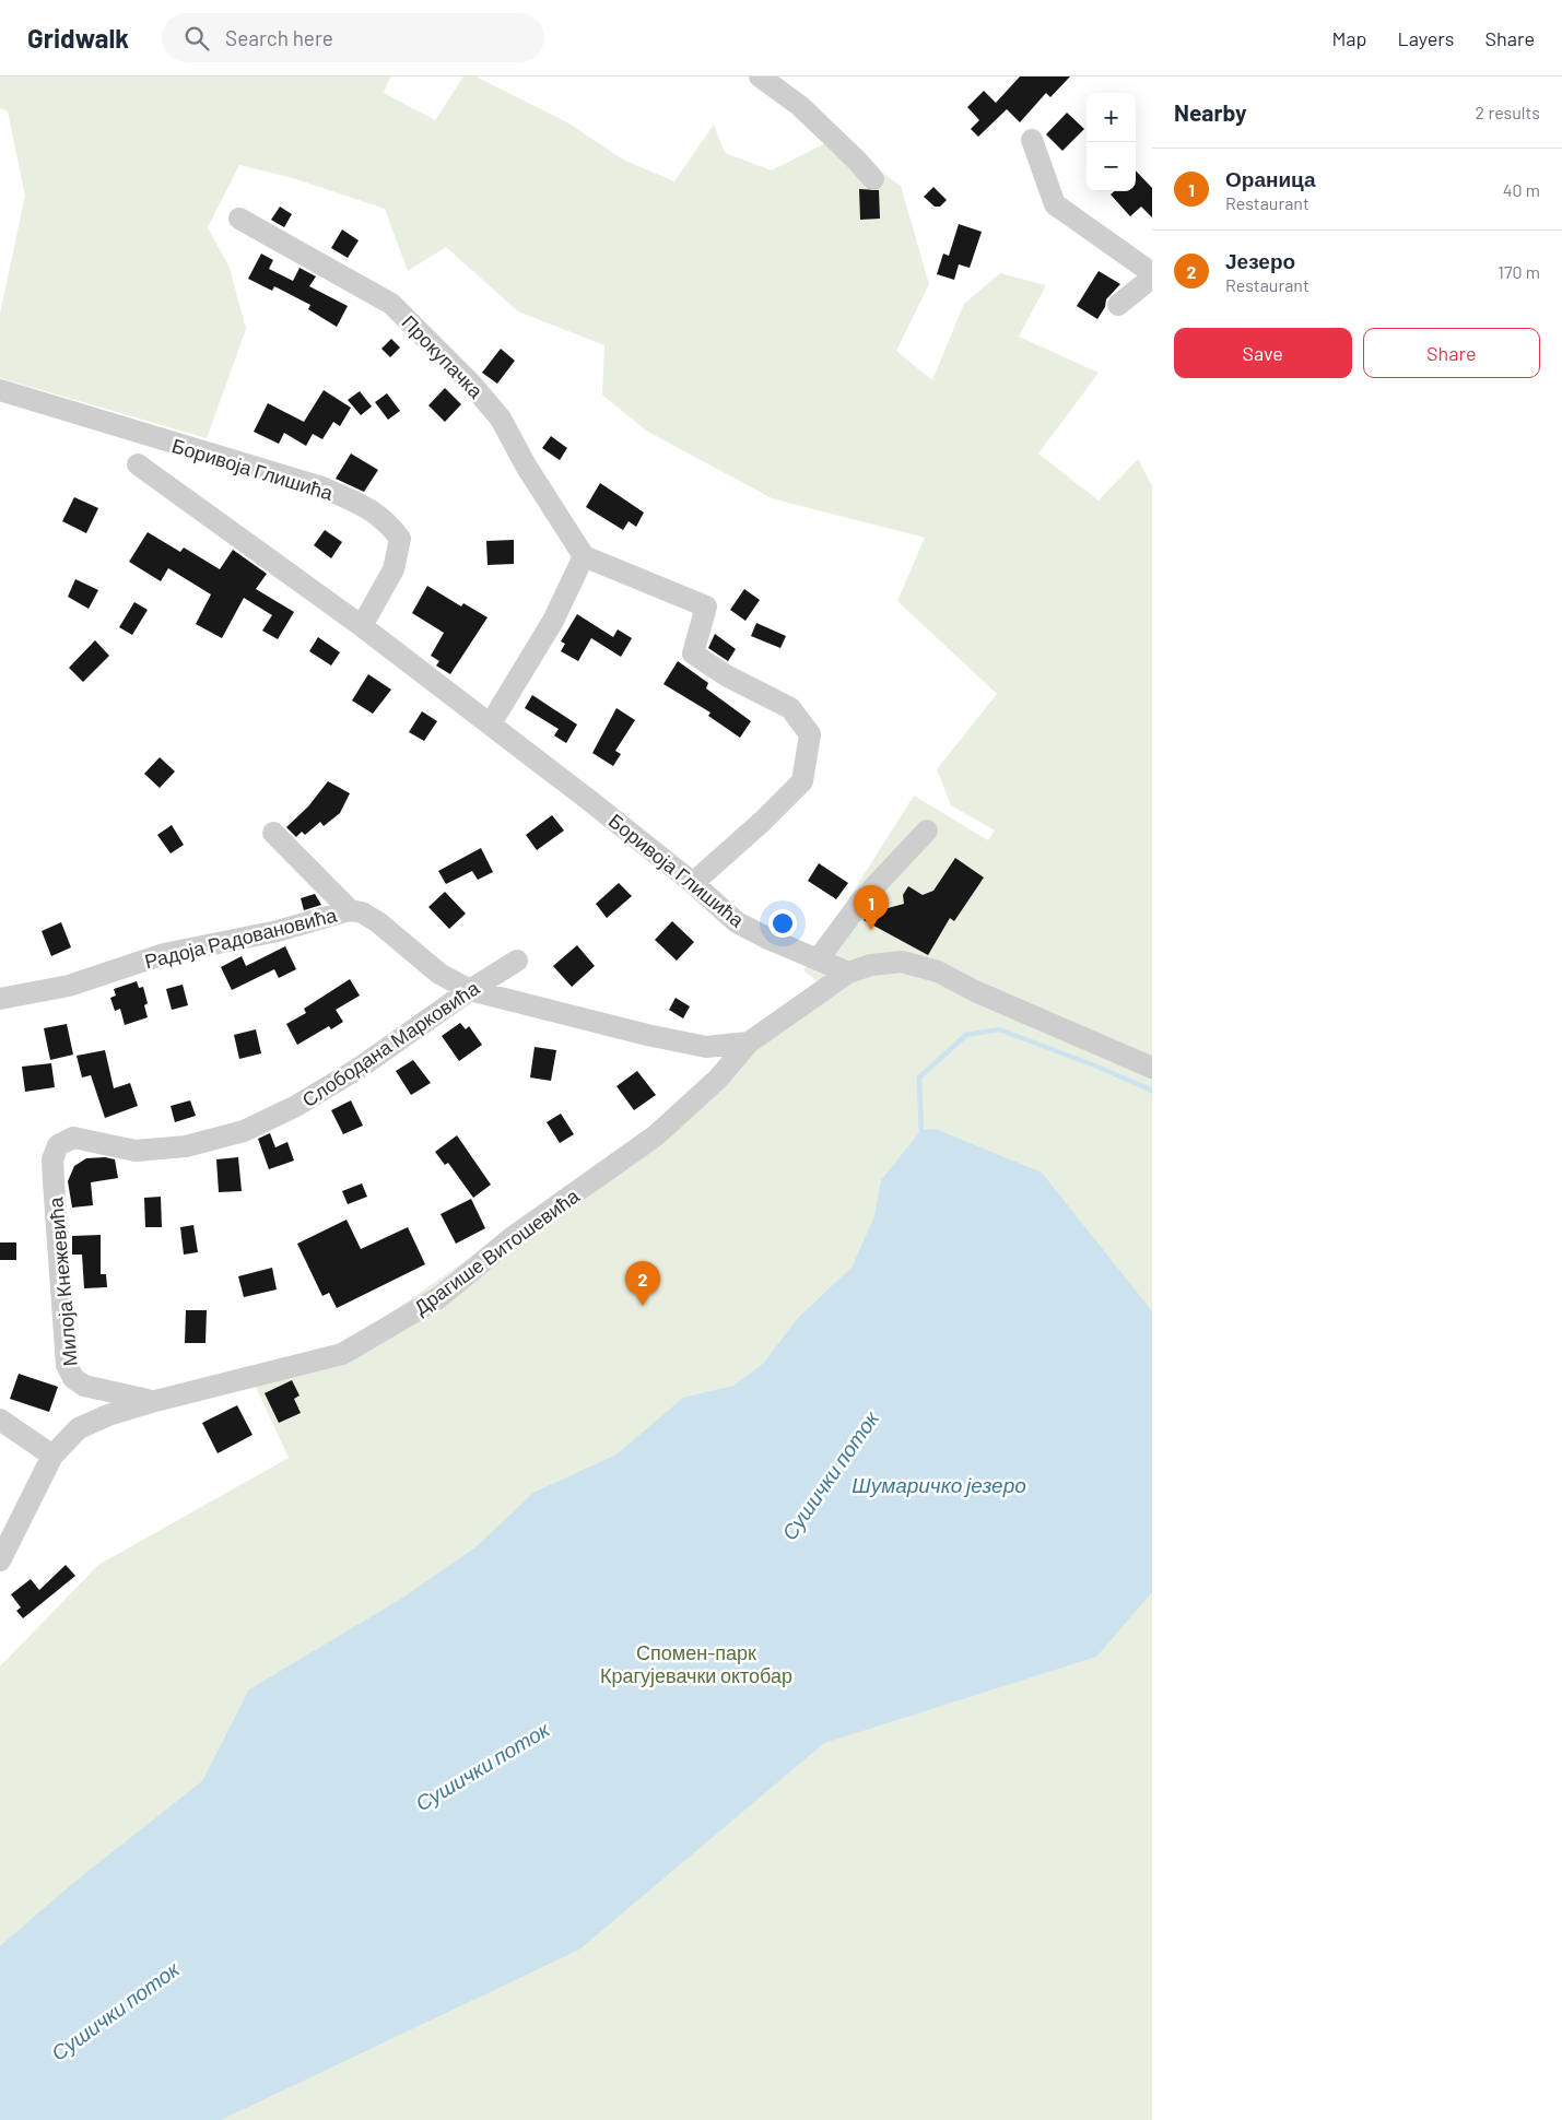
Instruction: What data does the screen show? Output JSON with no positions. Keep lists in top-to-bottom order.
{
  "streets": {
    "street": [
      "Прокупачка",
      "Боривоја Глишића",
      "Радоја Радовановића",
      "Слободана Марковића",
      "Драгише Витошевића",
      "Милоја Кнежевића"
    ]
  },
  "crossings": [
    ["Боривоја Глишића", "Драгише Витошевића"],
    ["Радоја Радовановића", "Слободана Марковића"],
    ["Радоја Радовановића", "Драгише Витошевића"],
    ["Слободана Марковића", "Милоја Кнежевића"],
    ["Драгише Витошевића", "Милоја Кнежевића"]
  ],
  "water": ["Сушички поток", "Шумаричко језеро"],
  "parks": ["Спомен-парк Крагујевачки октобар"],
  "page": {
    "header": "Gridwalk",
    "search": "Search here",
    "nav": ["Map", "Layers", "Share"],
    "heading": ["Nearby", "2 results"],
    "map_buttons": ["+", "−"],
    "list": [
      {
        "mark": "1",
        "name": "Ораница",
        "note": "Restaurant",
        "value": "40 m"
      },
      {
        "mark": "2",
        "name": "Језеро",
        "note": "Restaurant",
        "value": "170 m"
      }
    ],
    "buttons": ["Save", "Share"],
    "pins": ["1", "2"]
  }
}
